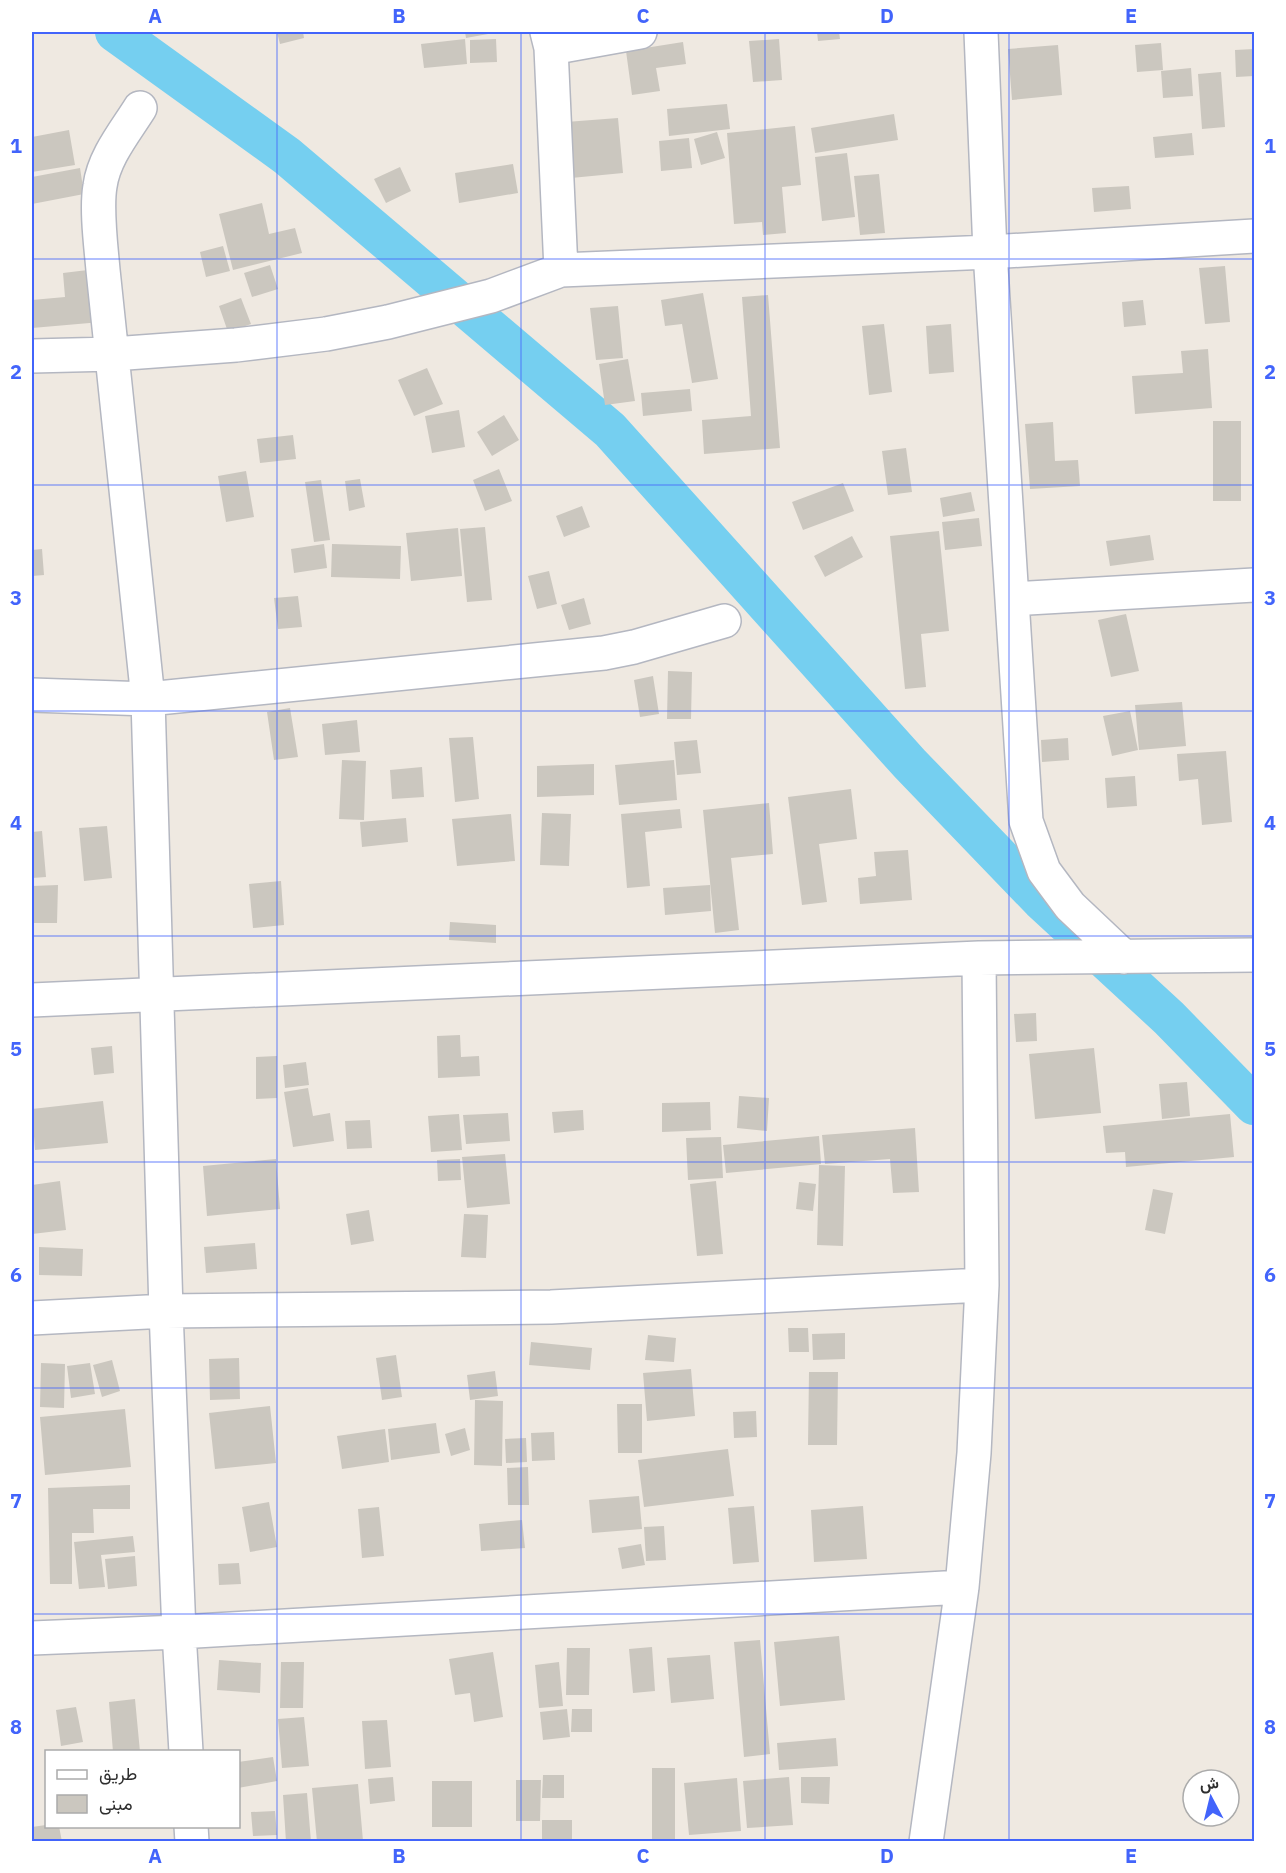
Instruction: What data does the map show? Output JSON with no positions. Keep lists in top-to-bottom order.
{
  "legend": ["طريق", "مبنى"],
  "north": "top",
  "grid": {
    "columns": [
      "A",
      "B",
      "C",
      "D",
      "E"
    ],
    "rows": [
      "1",
      "2",
      "3",
      "4",
      "5",
      "6",
      "7",
      "8"
    ]
  }
}
